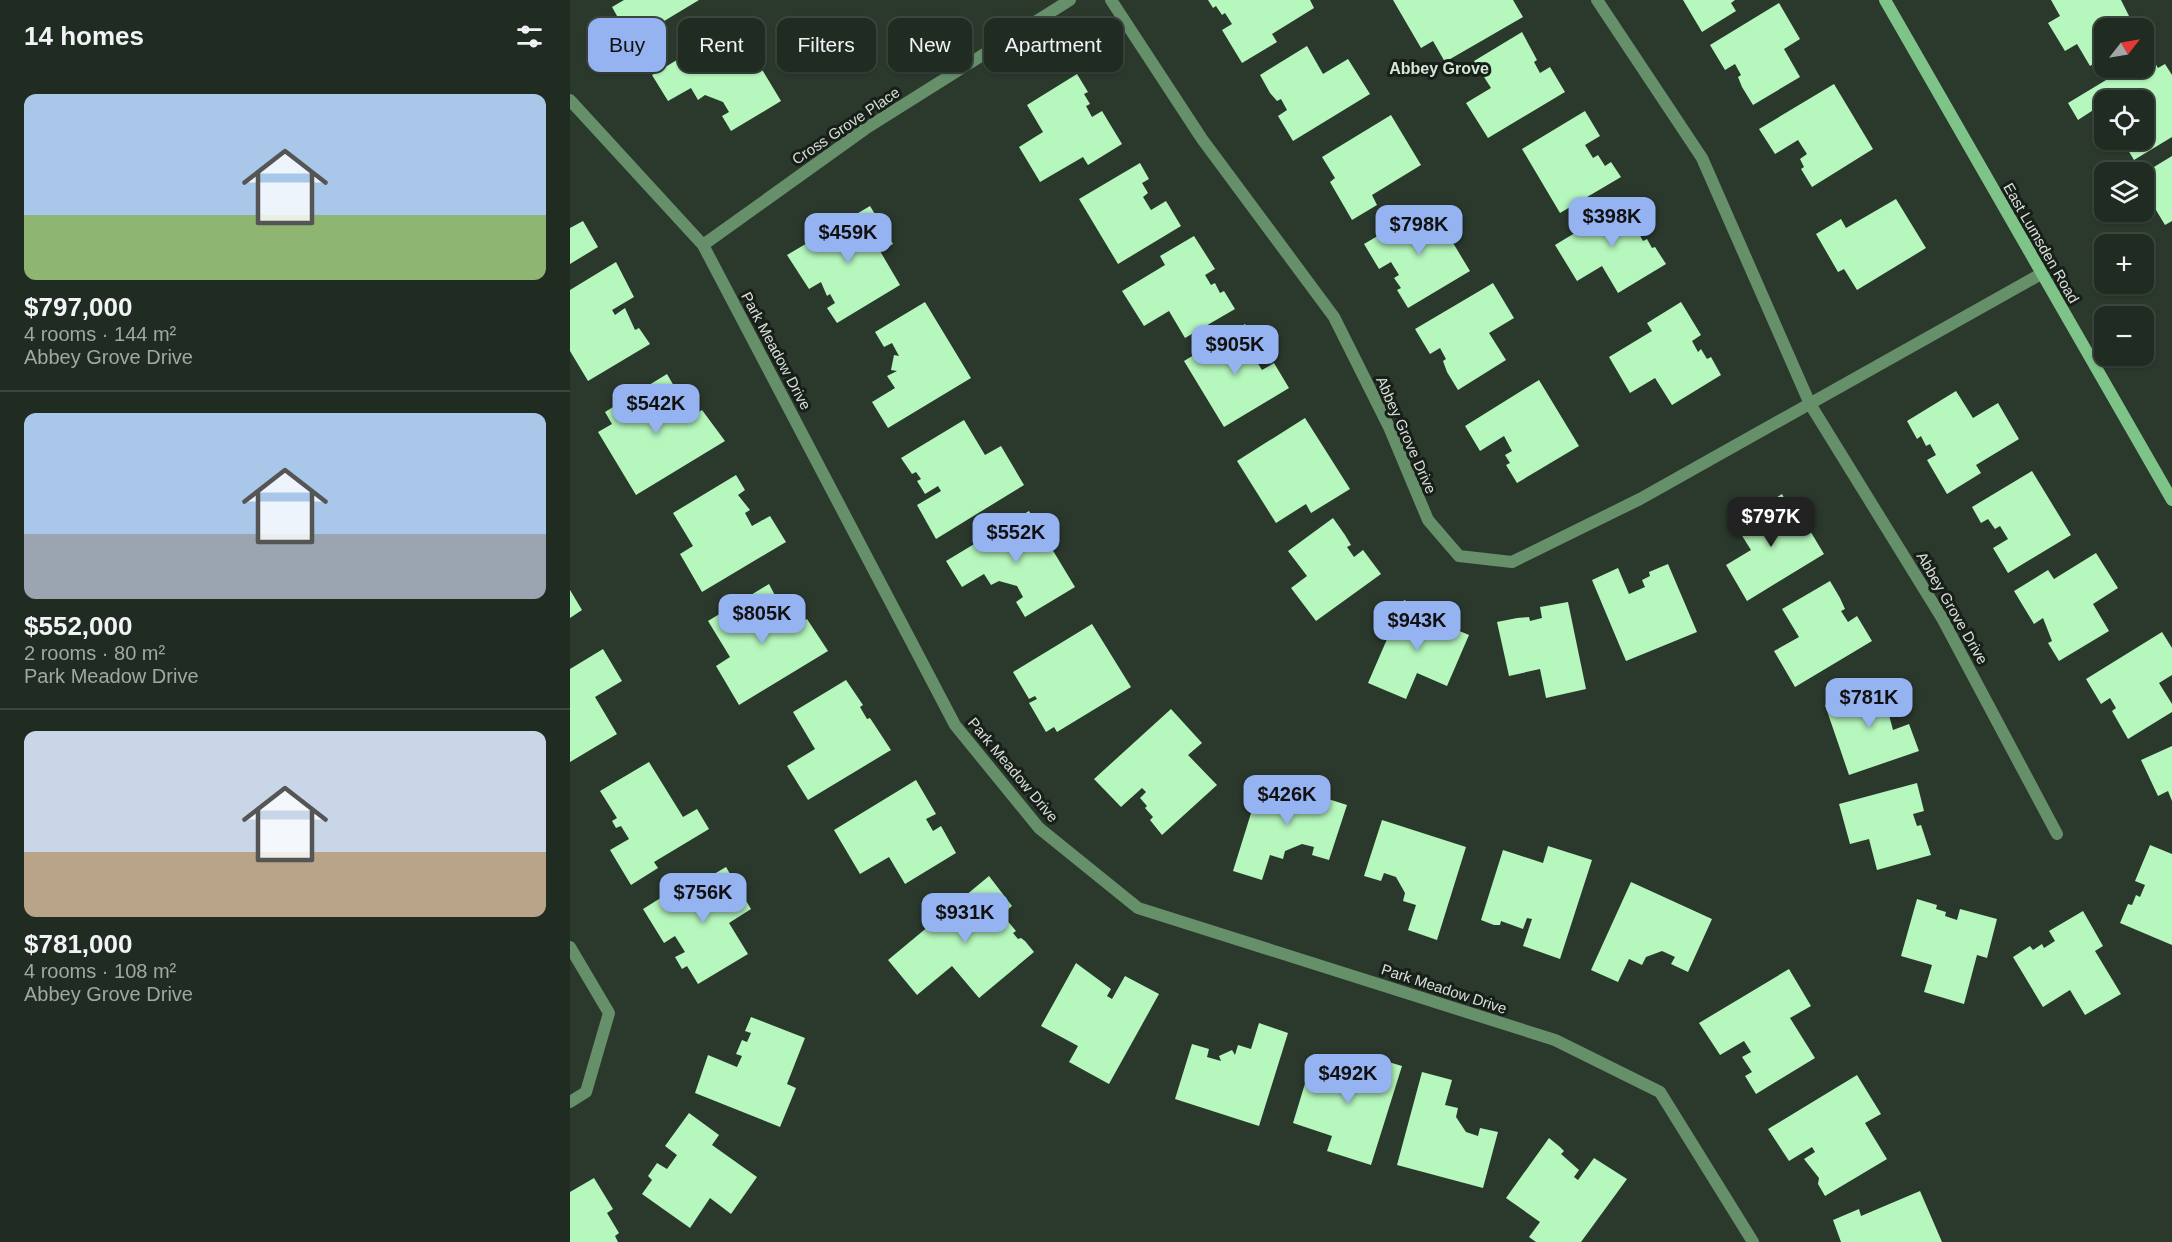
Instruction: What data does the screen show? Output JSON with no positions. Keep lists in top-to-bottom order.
{
  "streets": {
    "street": [
      "Cross Grove Place",
      "East Lumsden Road",
      "Park Meadow Drive",
      "Abbey Grove Drive"
    ]
  },
  "crossings": [
    ["Cross Grove Place", "Park Meadow Drive"],
    ["East Lumsden Road", "Abbey Grove Drive"]
  ],
  "districts": ["Abbey Grove"],
  "north": "top right",
  "page": {
    "heading": "14 homes",
    "map_buttons": ["+", "−"],
    "chip": [
      "Buy",
      "Rent",
      "Filters",
      "New",
      "Apartment"
    ],
    "list": [
      {
        "name": "$797,000",
        "note": "4 rooms · 144 m² · Abbey Grove Drive"
      },
      {
        "name": "$552,000",
        "note": "2 rooms · 80 m² · Park Meadow Drive"
      },
      {
        "name": "$781,000",
        "note": "4 rooms · 108 m² · Abbey Grove Drive"
      }
    ],
    "price": [
      "$398K",
      "$798K",
      "$459K",
      "$905K",
      "$542K",
      "$797K",
      "$552K",
      "$805K",
      "$943K",
      "$781K",
      "$426K",
      "$756K",
      "$931K",
      "$492K"
    ]
  }
}
